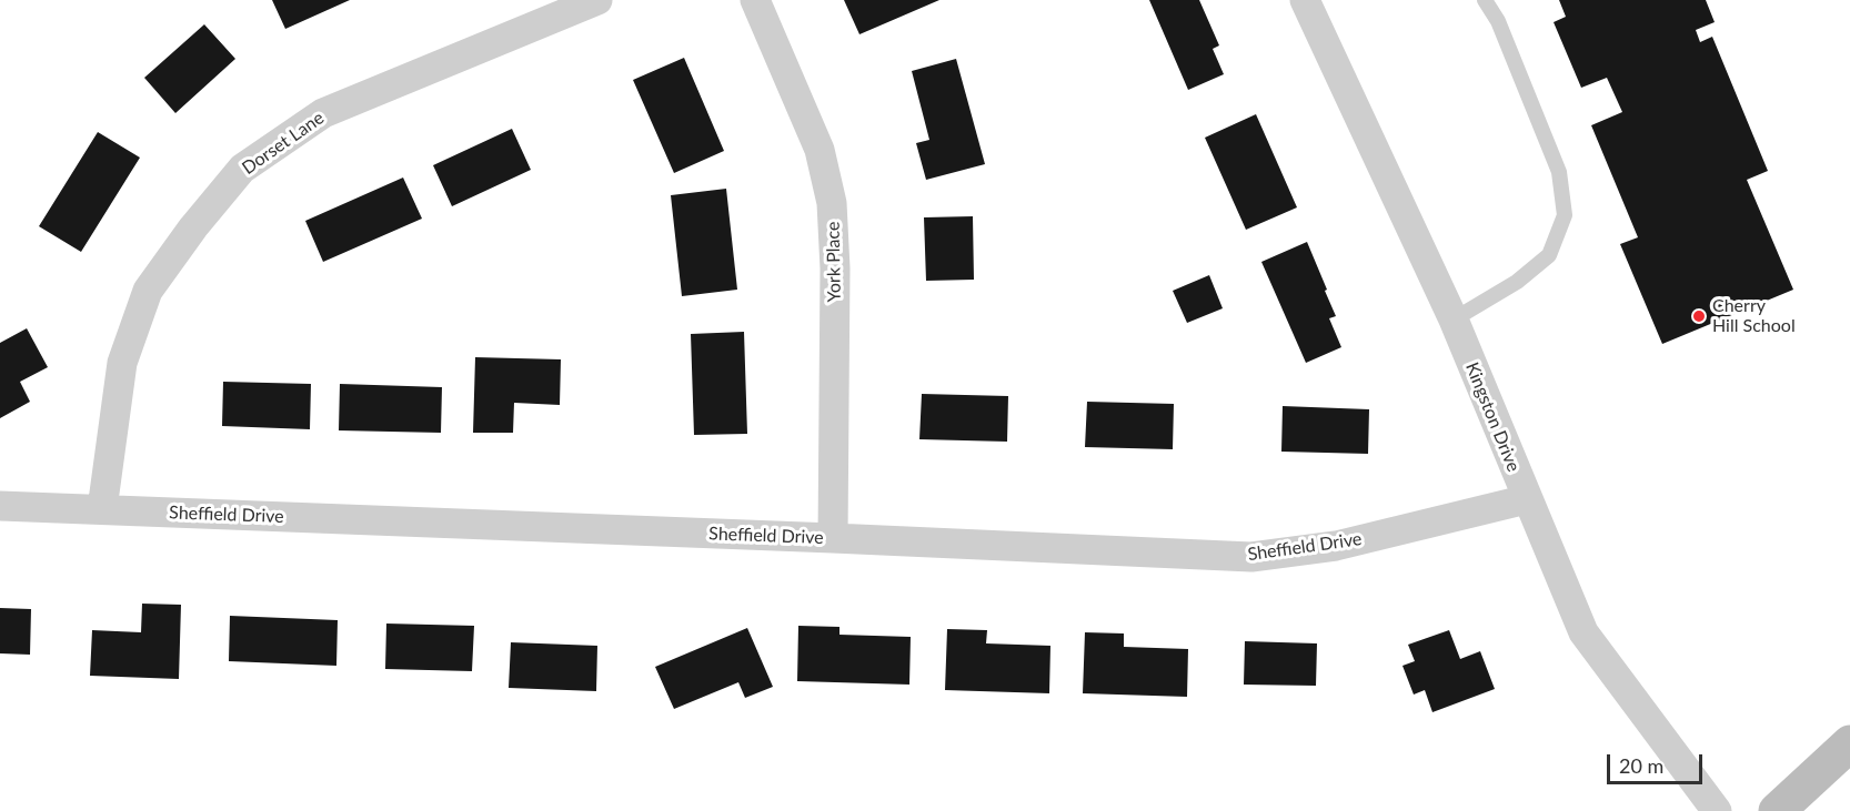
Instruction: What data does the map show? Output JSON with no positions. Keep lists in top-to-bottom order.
{
  "streets": {
    "street": [
      "Dorset Lane",
      "York Place",
      "Kingston Drive",
      "Sheffield Drive"
    ]
  },
  "crossings": [
    ["Dorset Lane", "Sheffield Drive"],
    ["York Place", "Sheffield Drive"],
    ["Kingston Drive", "Sheffield Drive"]
  ],
  "places": ["Cherry Hill School"],
  "scale_bar": "20 m"
}
